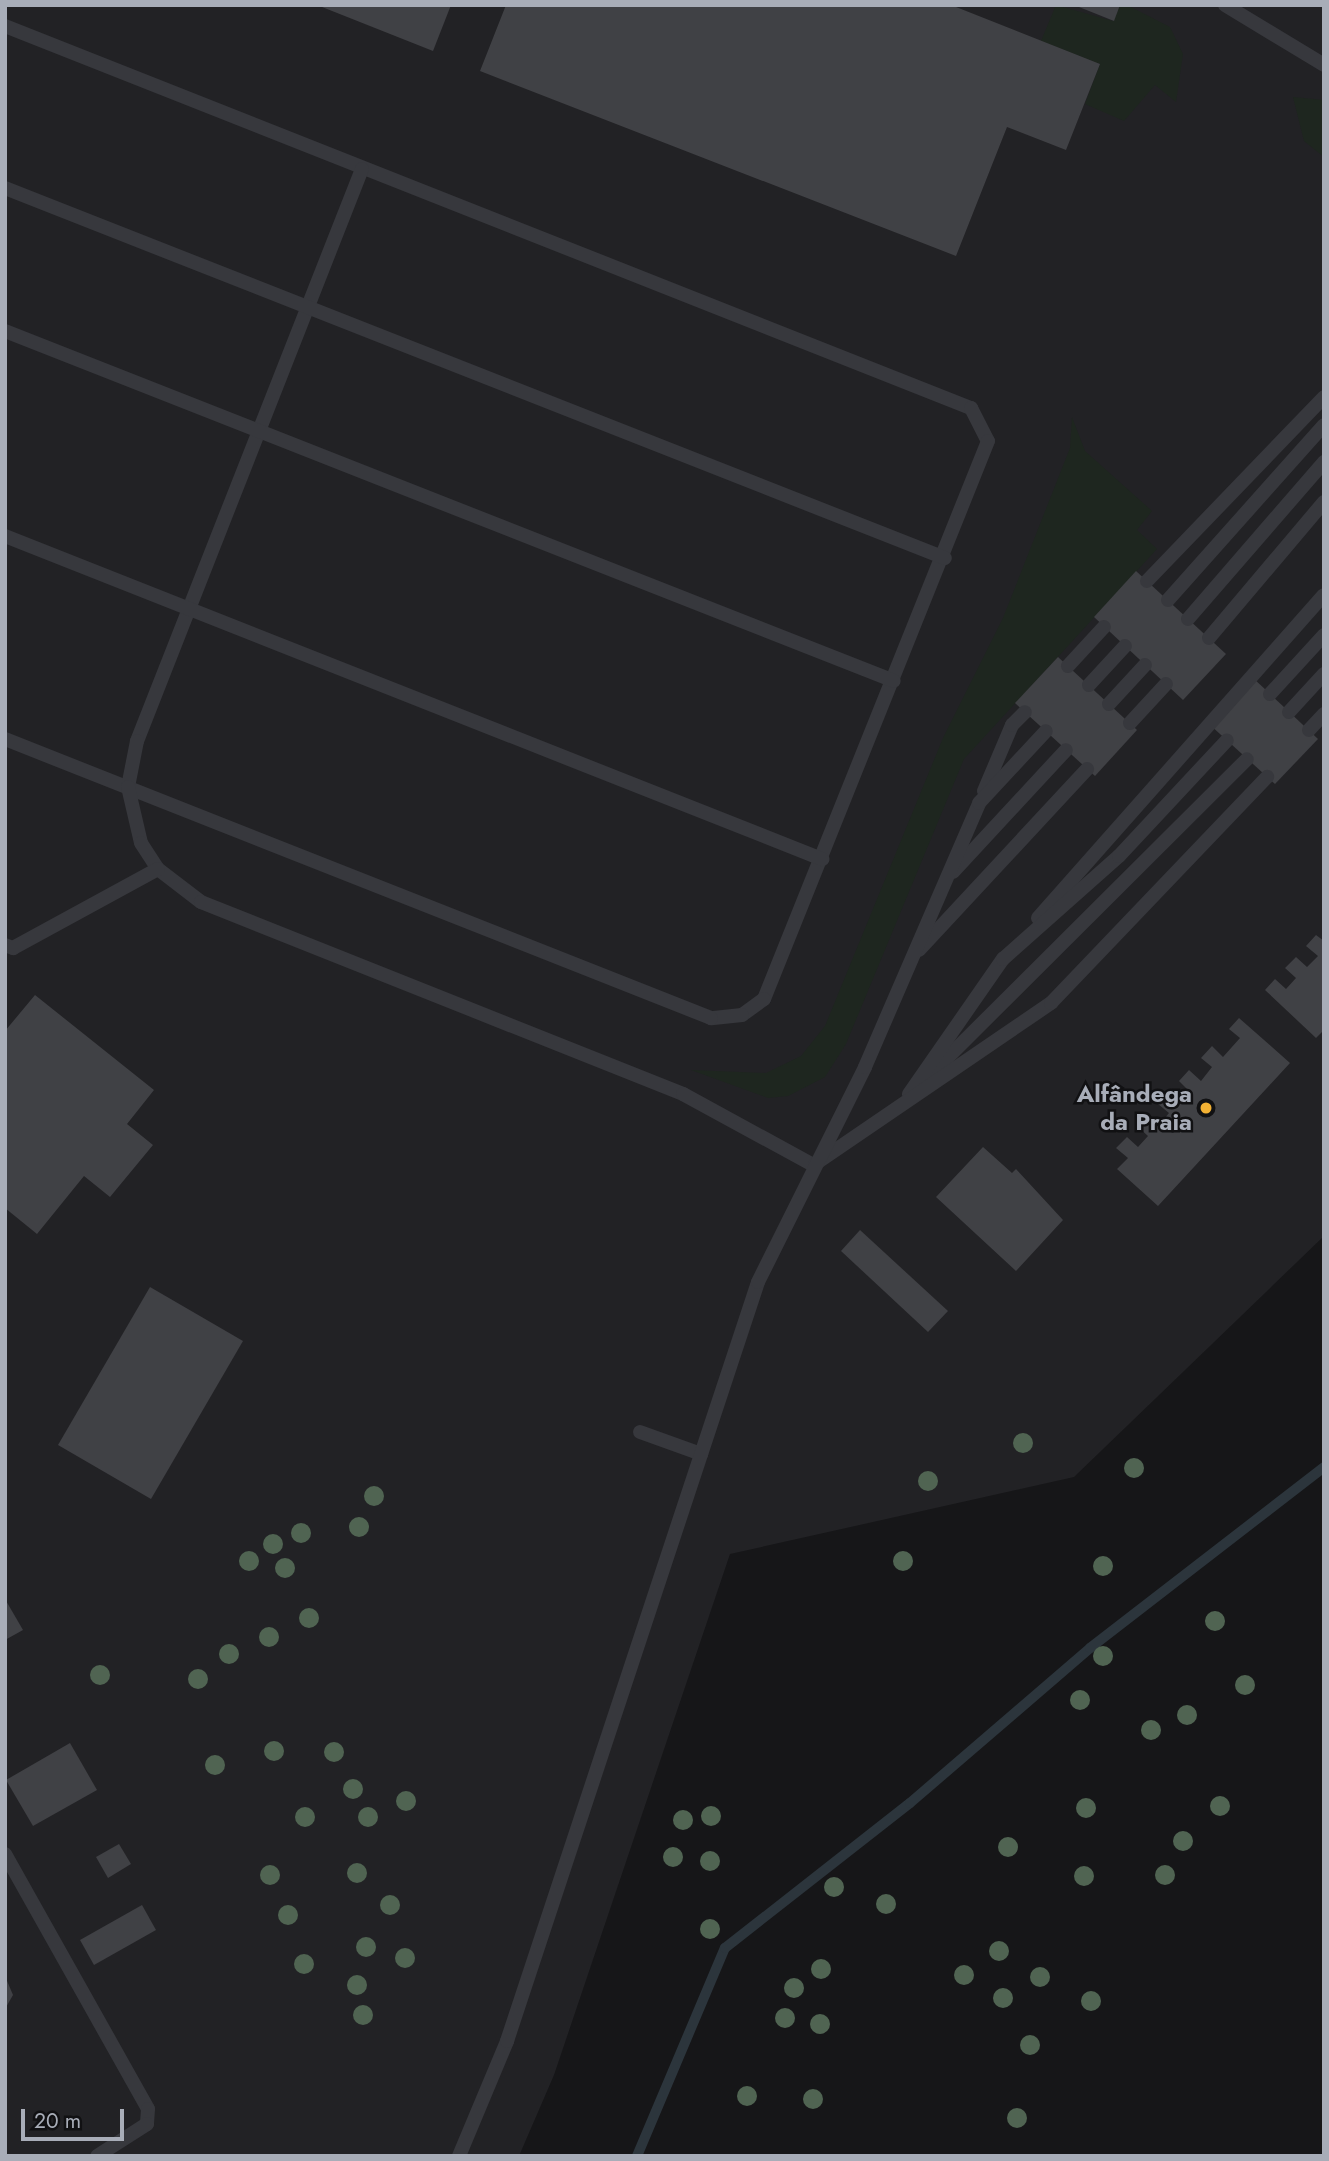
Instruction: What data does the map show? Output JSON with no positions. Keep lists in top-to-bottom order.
{
  "places": ["Alfândega da Praia"],
  "scale_bar": "20 m"
}
